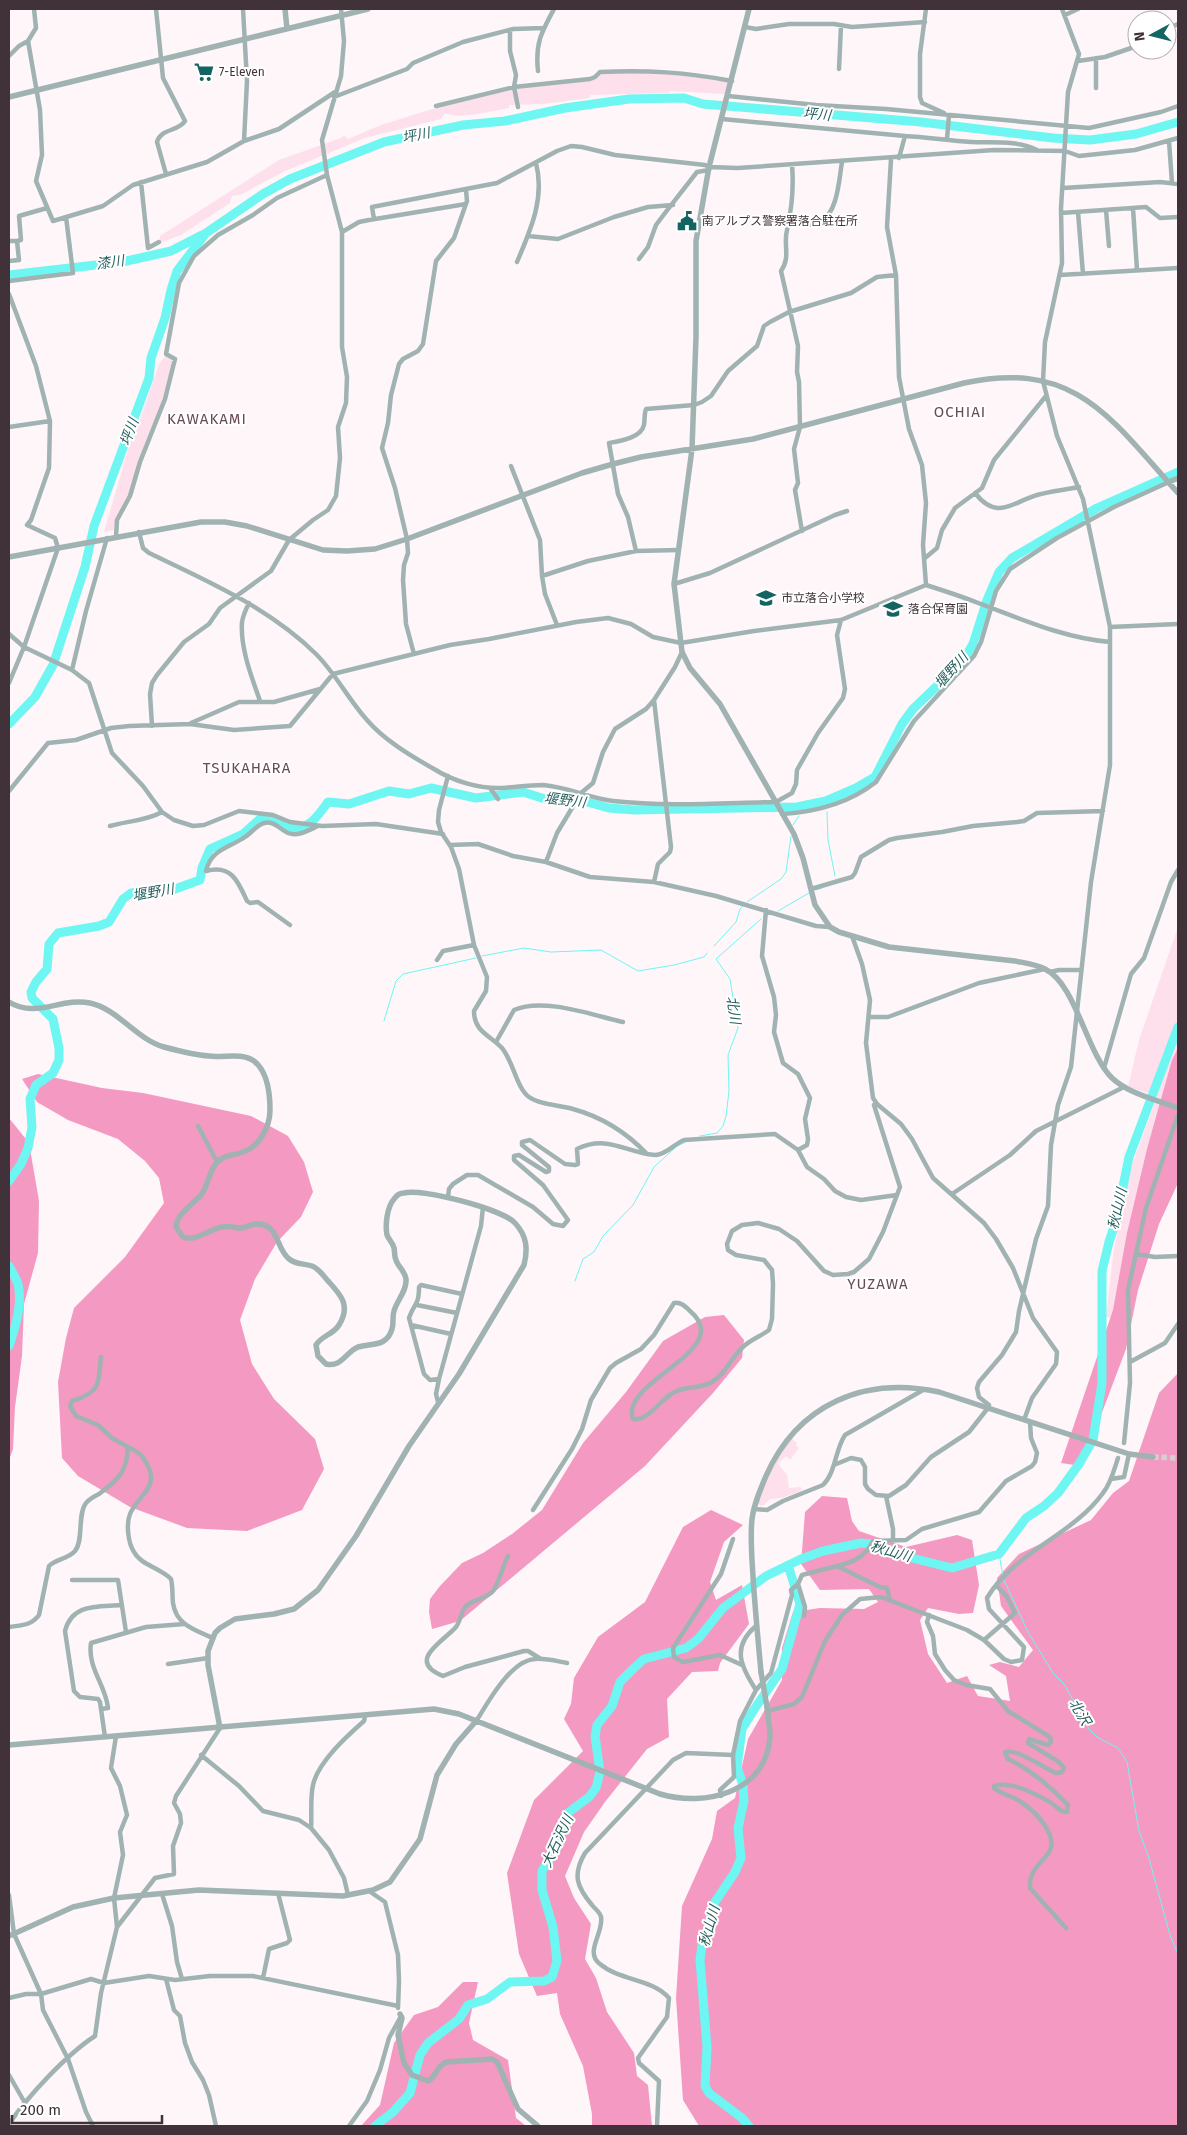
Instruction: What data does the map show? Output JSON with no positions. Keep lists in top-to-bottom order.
{
  "districts": [
    "OCHIAI",
    "KAWAKAMI",
    "TSUKAHARA",
    "YUZAWA"
  ],
  "water": [
    "坪川",
    "漆川",
    "堰野川",
    "北川",
    "秋山川",
    "北沢",
    "大石沢川"
  ],
  "places": {
    "supermarket": ["7-Eleven"],
    "public building": ["南アルプス警察署落合駐在所"],
    "school or university": ["市立落合小学校", "落合保育園"]
  },
  "scale_bar": "200 m",
  "north": "left"
}
